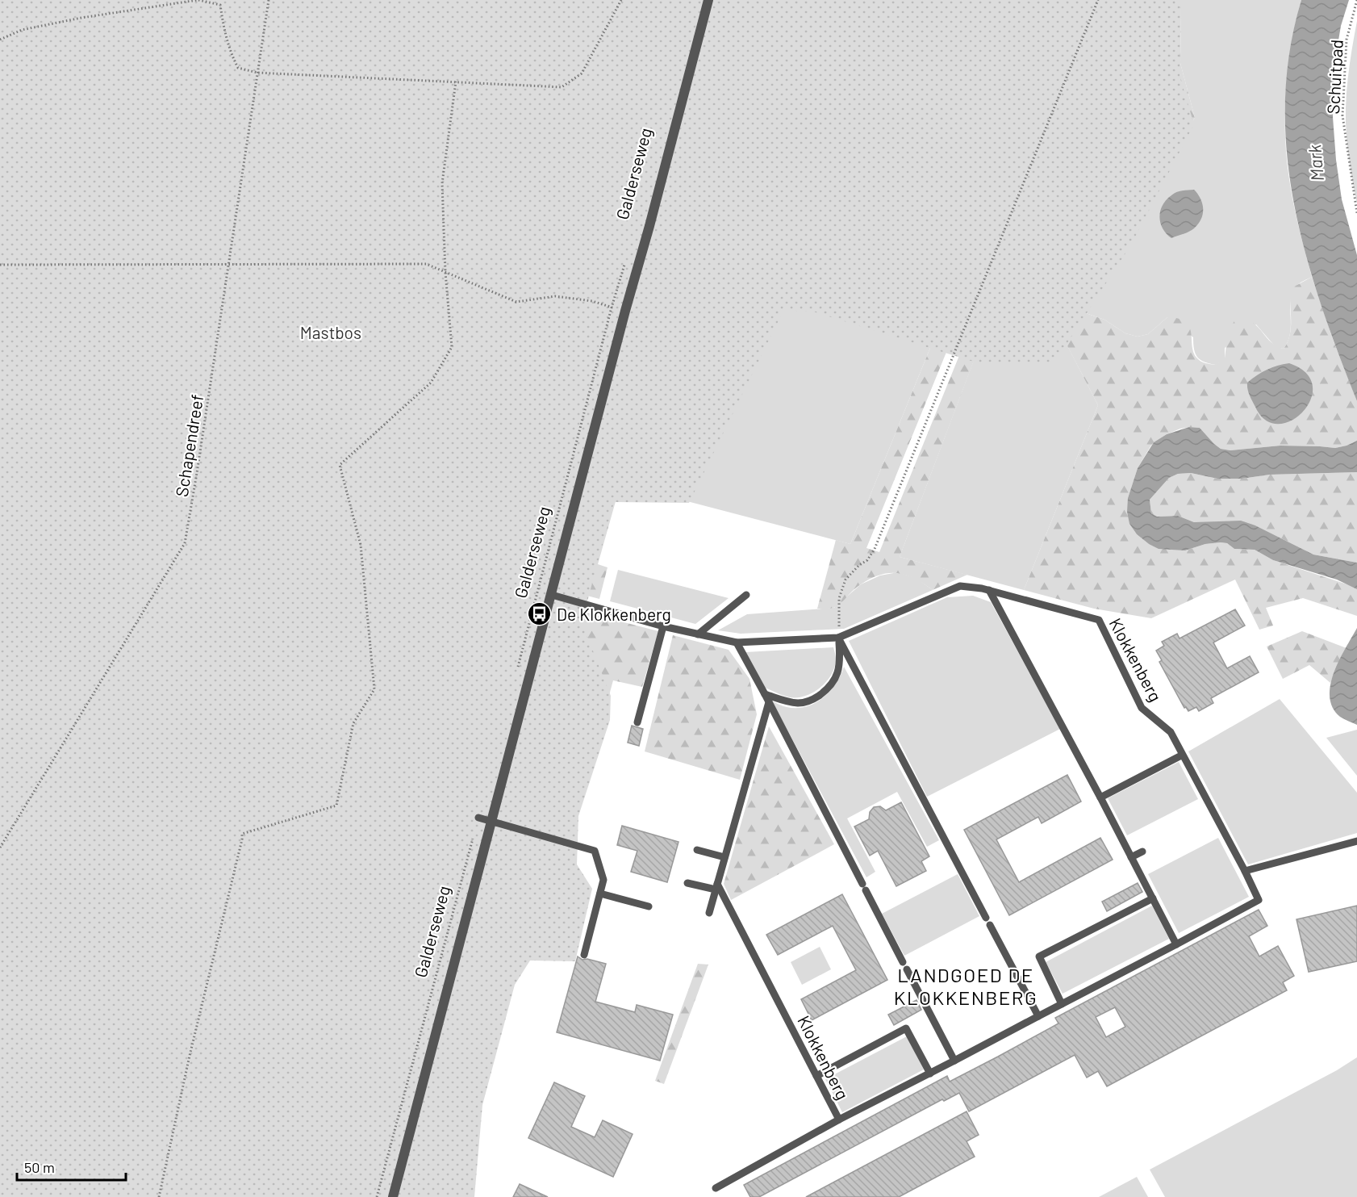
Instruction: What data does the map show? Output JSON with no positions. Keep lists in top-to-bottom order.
{
  "streets": {
    "street": ["Galderseweg"],
    "lane": ["Klokkenberg"],
    "path": ["Schuitpad", "Schapendreef"]
  },
  "crossings": [
    ["Galderseweg", "Klokkenberg"]
  ],
  "districts": ["LANDGOED DE KLOKKENBERG"],
  "water": ["Mark"],
  "parks": ["Mastbos"],
  "places": {
    "bus stop": ["De Klokkenberg"]
  },
  "scale_bar": "50 m"
}
